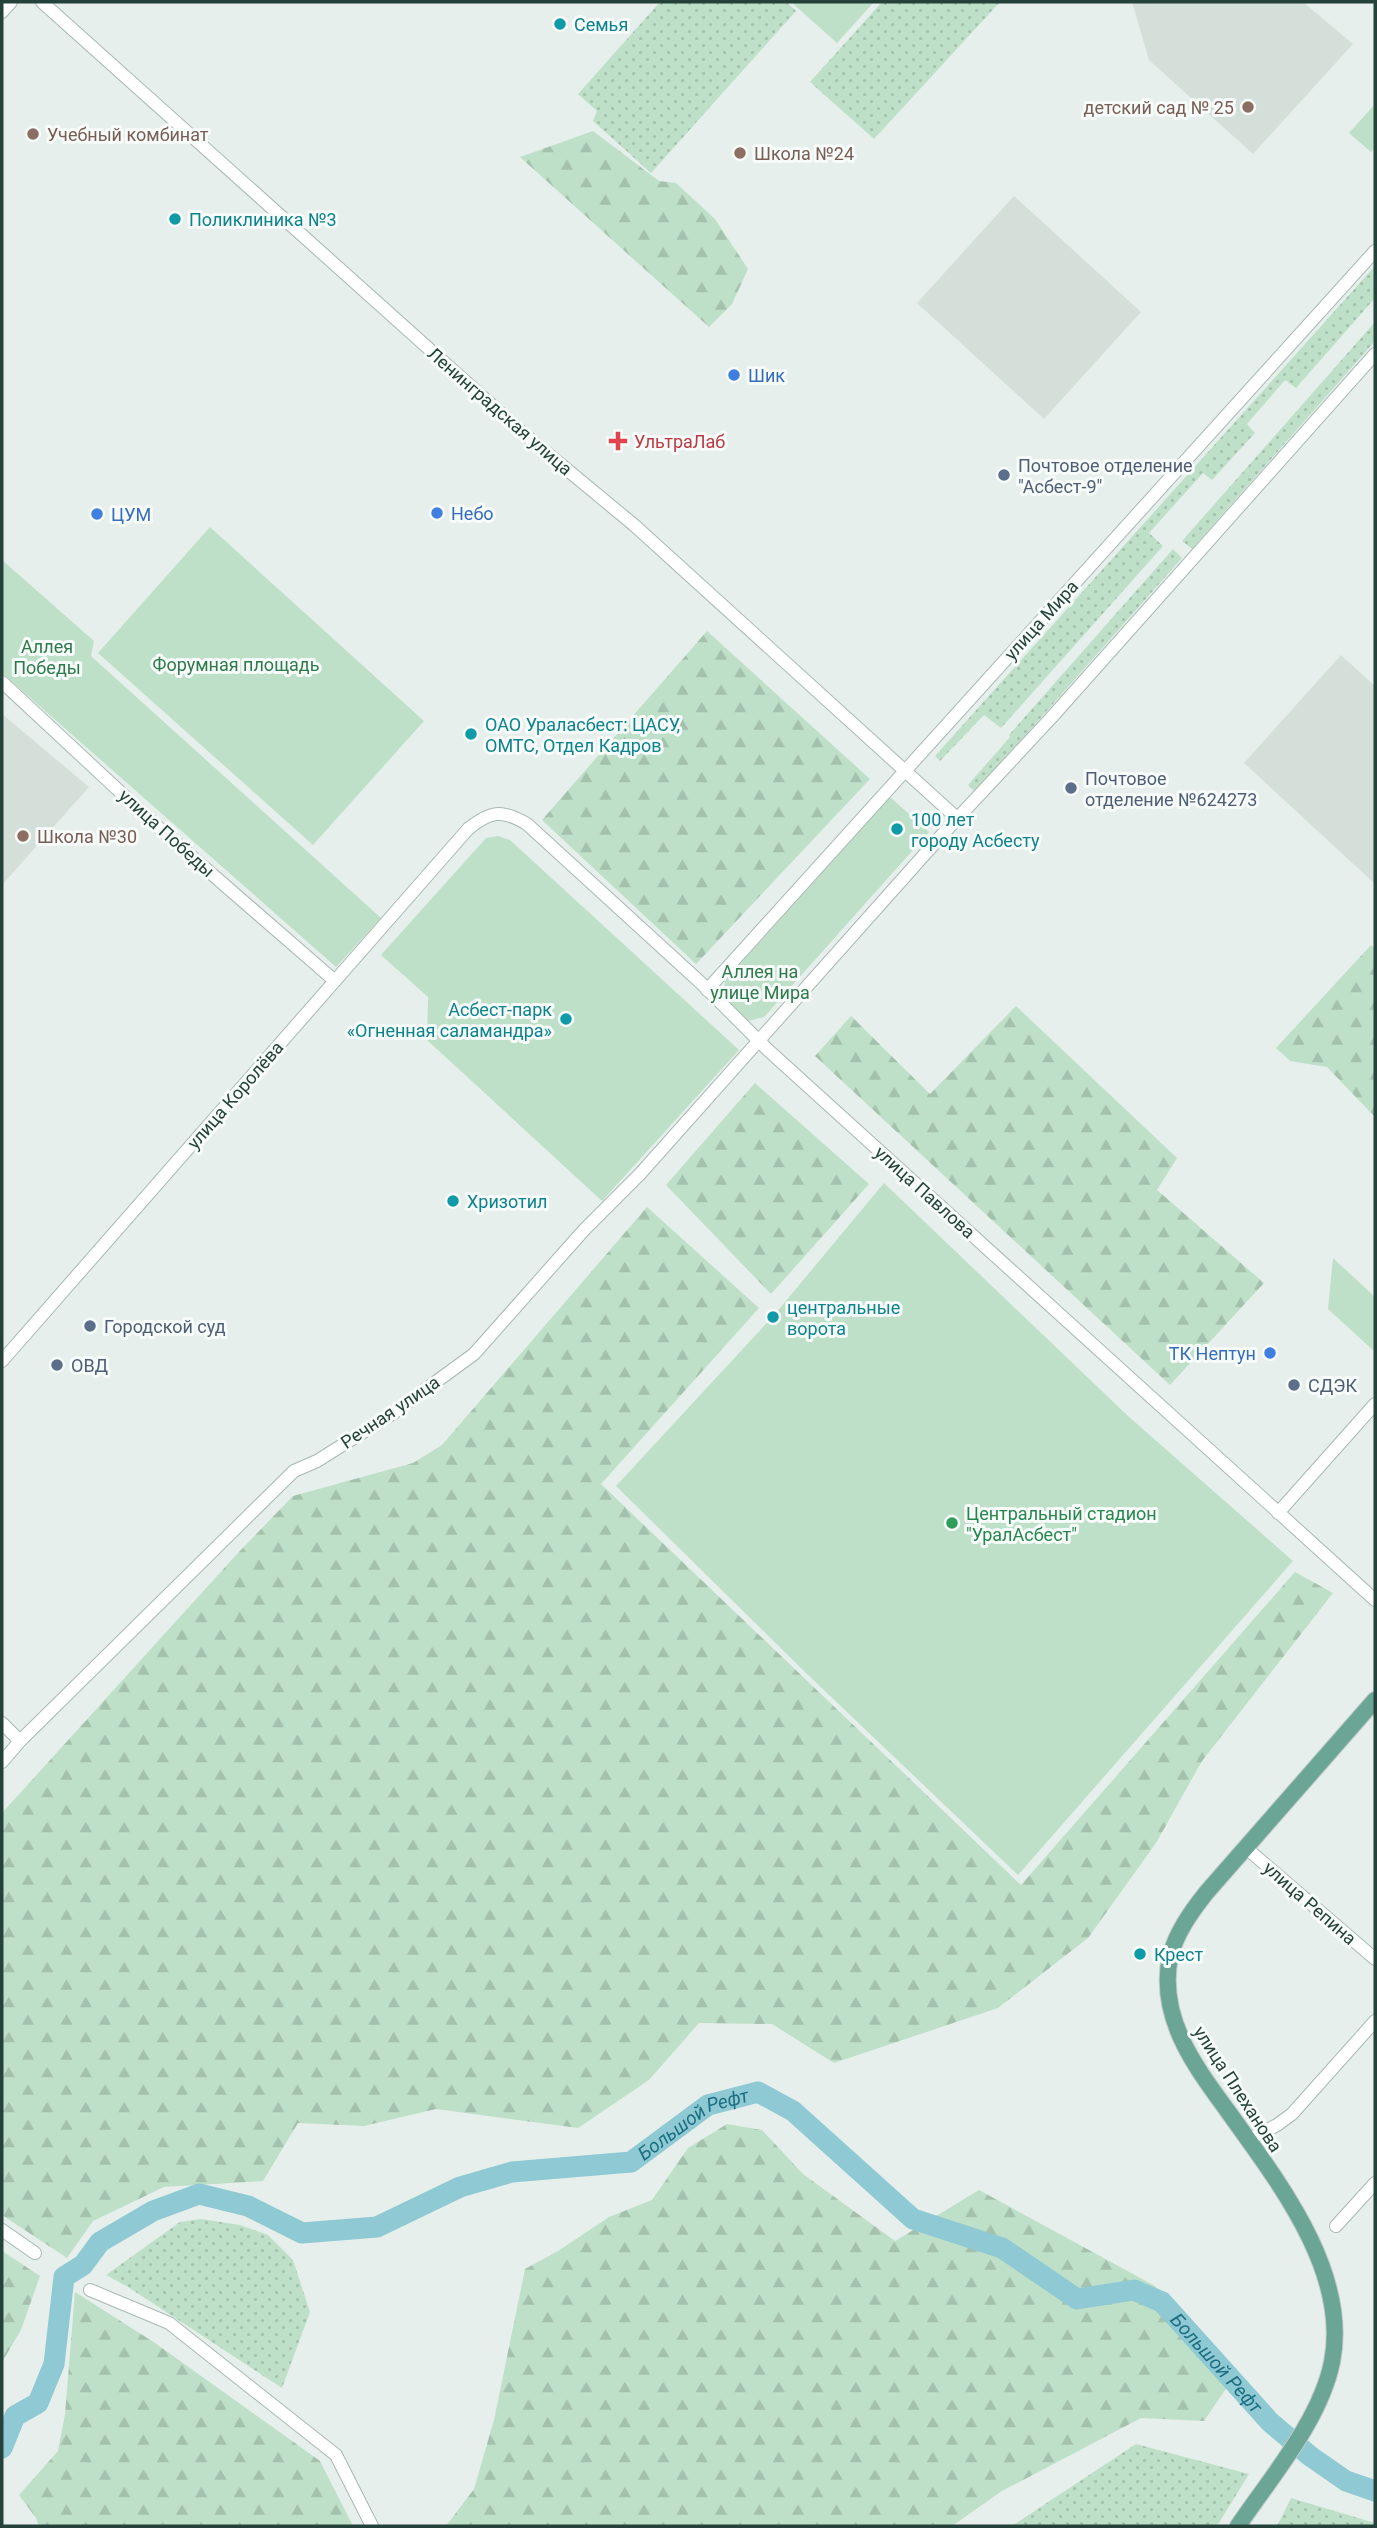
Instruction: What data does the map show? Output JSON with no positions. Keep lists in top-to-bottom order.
{
  "streets": {
    "main road": ["улица Плеханова"],
    "street": [
      "Ленинградская улица",
      "улица Мира",
      "улица Победы",
      "улица Королёва",
      "улица Павлова",
      "Речная улица",
      "улица Репина"
    ]
  },
  "crossings": [
    ["Ленинградская улица", "улица Мира"],
    ["улица Мира", "улица Павлова"],
    ["улица Победы", "улица Королёва"],
    ["улица Королёва", "улица Павлова"],
    ["улица Павлова", "Речная улица"],
    ["улица Репина", "улица Плеханова"]
  ],
  "water": ["Большой Рефт"],
  "parks": ["Аллея Победы", "Форумная площадь", "Аллея на улице Мира"],
  "places": {
    "other": [
      "Семья",
      "детский сад № 25",
      "Учебный комбинат",
      "Школа №24",
      "Поликлиника №3",
      "Шик",
      "Почтовое отделение \"Асбест-9\"",
      "Небо",
      "ЦУМ",
      "ОАО Ураласбест: ЦАСУ, ОМТС, Отдел Кадров",
      "Почтовое отделение №624273",
      "100 лет городу Асбесту",
      "Школа №30",
      "Асбест-парк «Огненная саламандра»",
      "Хризотил",
      "центральные ворота",
      "Городской суд",
      "ТК Нептун",
      "ОВД",
      "СДЭК",
      "Центральный стадион \"УралАсбест\"",
      "Крест"
    ],
    "health": ["УльтраЛаб"]
  }
}
